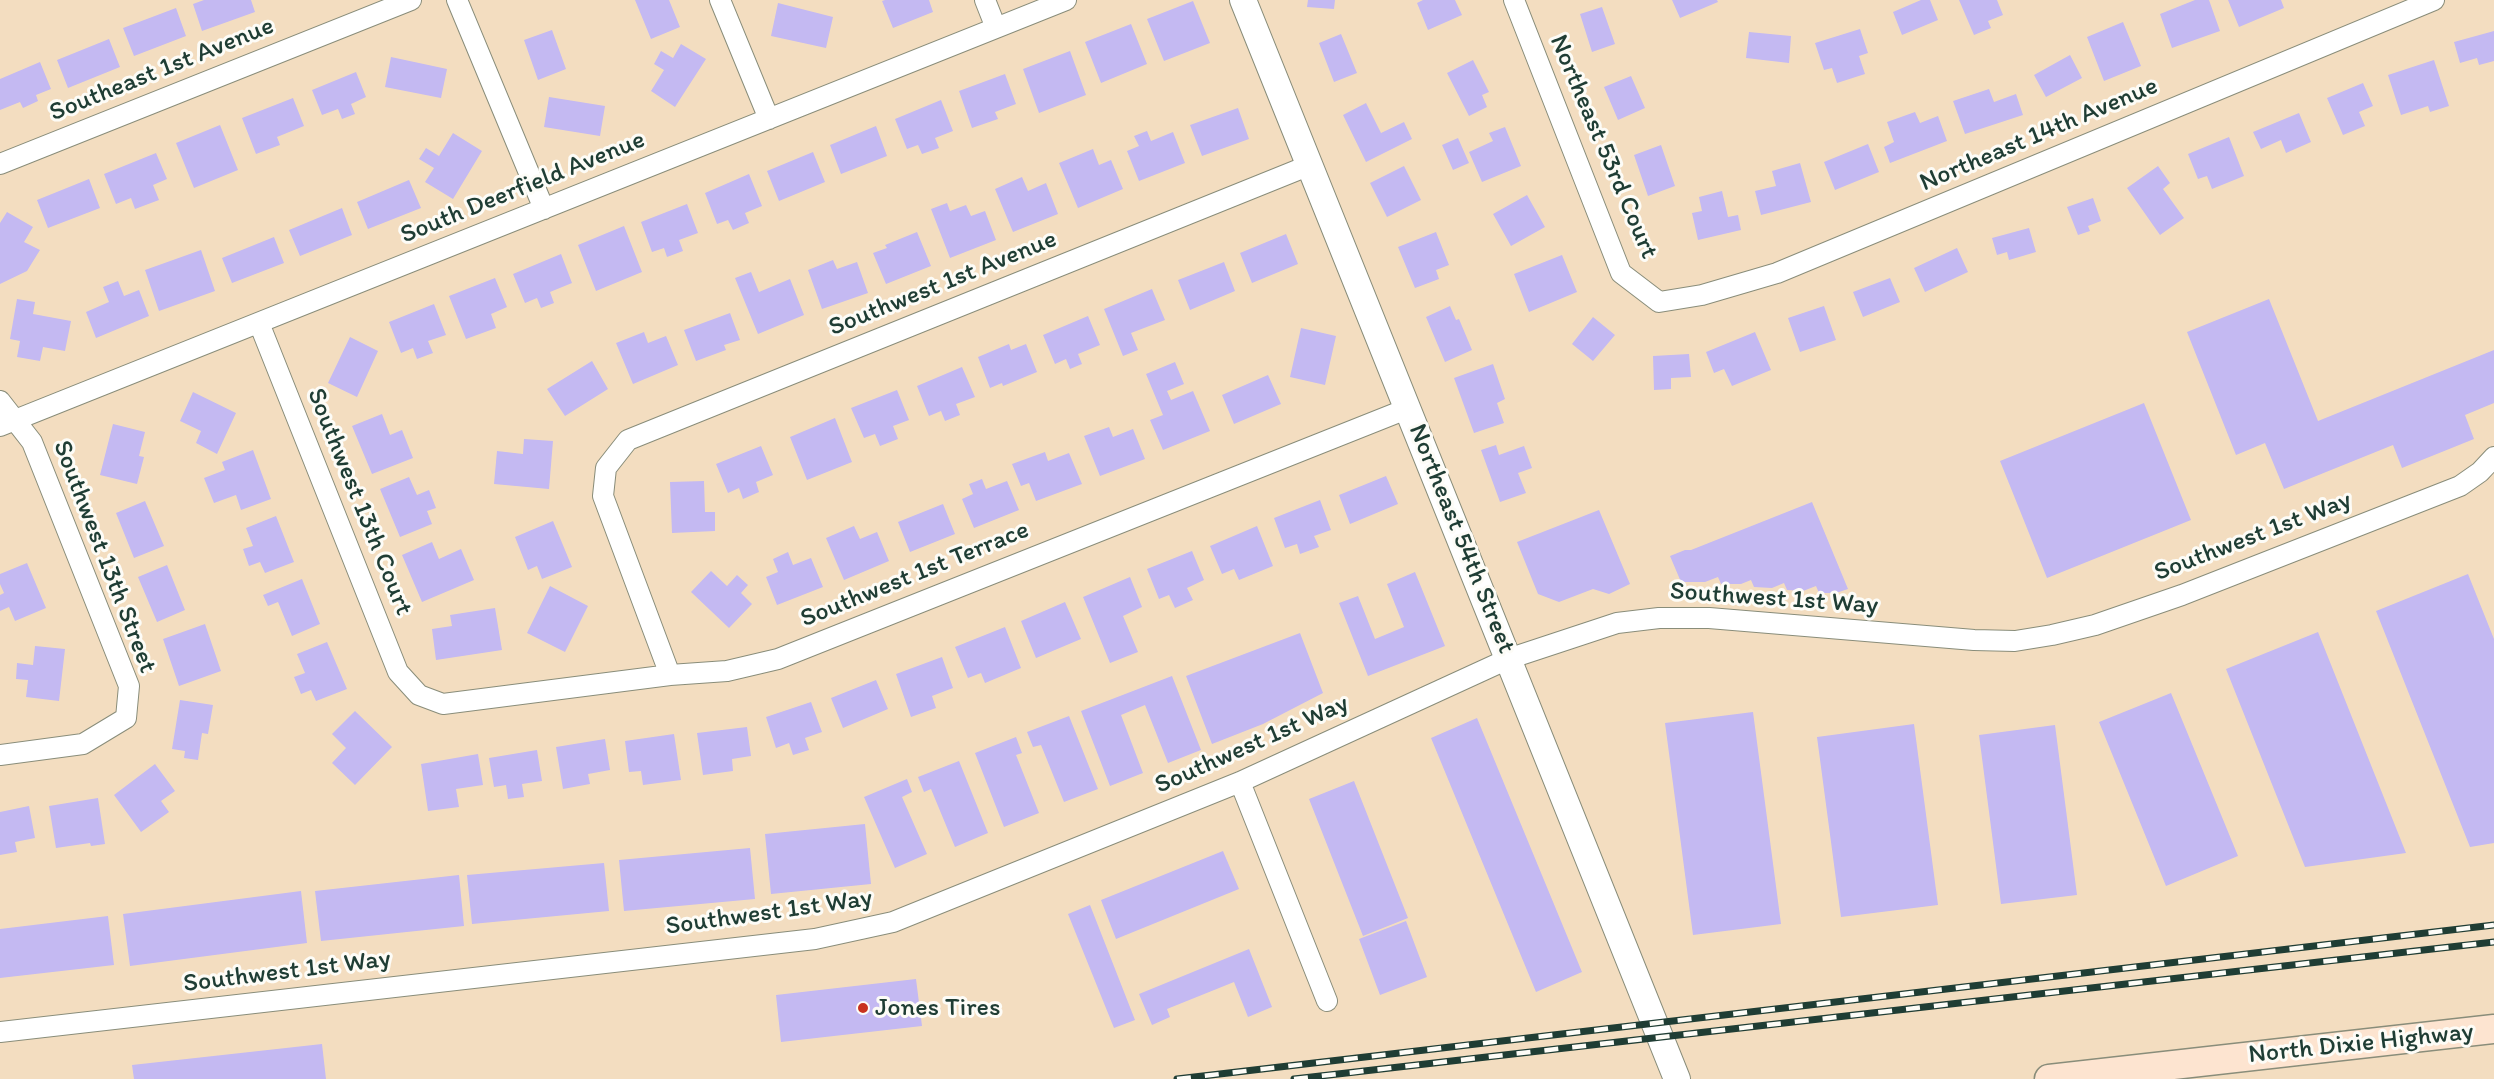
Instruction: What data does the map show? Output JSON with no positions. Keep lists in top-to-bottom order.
{
  "streets": {
    "main road": ["North Dixie Highway"],
    "street": [
      "Southeast 1st Avenue",
      "Northeast 14th Avenue",
      "Northeast 53rd Court",
      "South Deerfield Avenue",
      "Southwest 1st Avenue",
      "Southwest 13th Court",
      "Southwest 1st Way",
      "Northeast 54th Street",
      "Southwest 13th Street",
      "Southwest 1st Terrace"
    ]
  },
  "crossings": [
    ["Northeast 14th Avenue", "Northeast 53rd Court"],
    ["South Deerfield Avenue", "Southwest 13th Court"],
    ["South Deerfield Avenue", "Southwest 13th Street"],
    ["Southwest 1st Avenue", "Northeast 54th Street"],
    ["Southwest 1st Avenue", "Southwest 1st Terrace"],
    ["Southwest 13th Court", "Southwest 1st Terrace"],
    ["Southwest 1st Way", "Northeast 54th Street"],
    ["Northeast 54th Street", "Southwest 1st Terrace"]
  ],
  "places": ["Jones Tires"]
}
